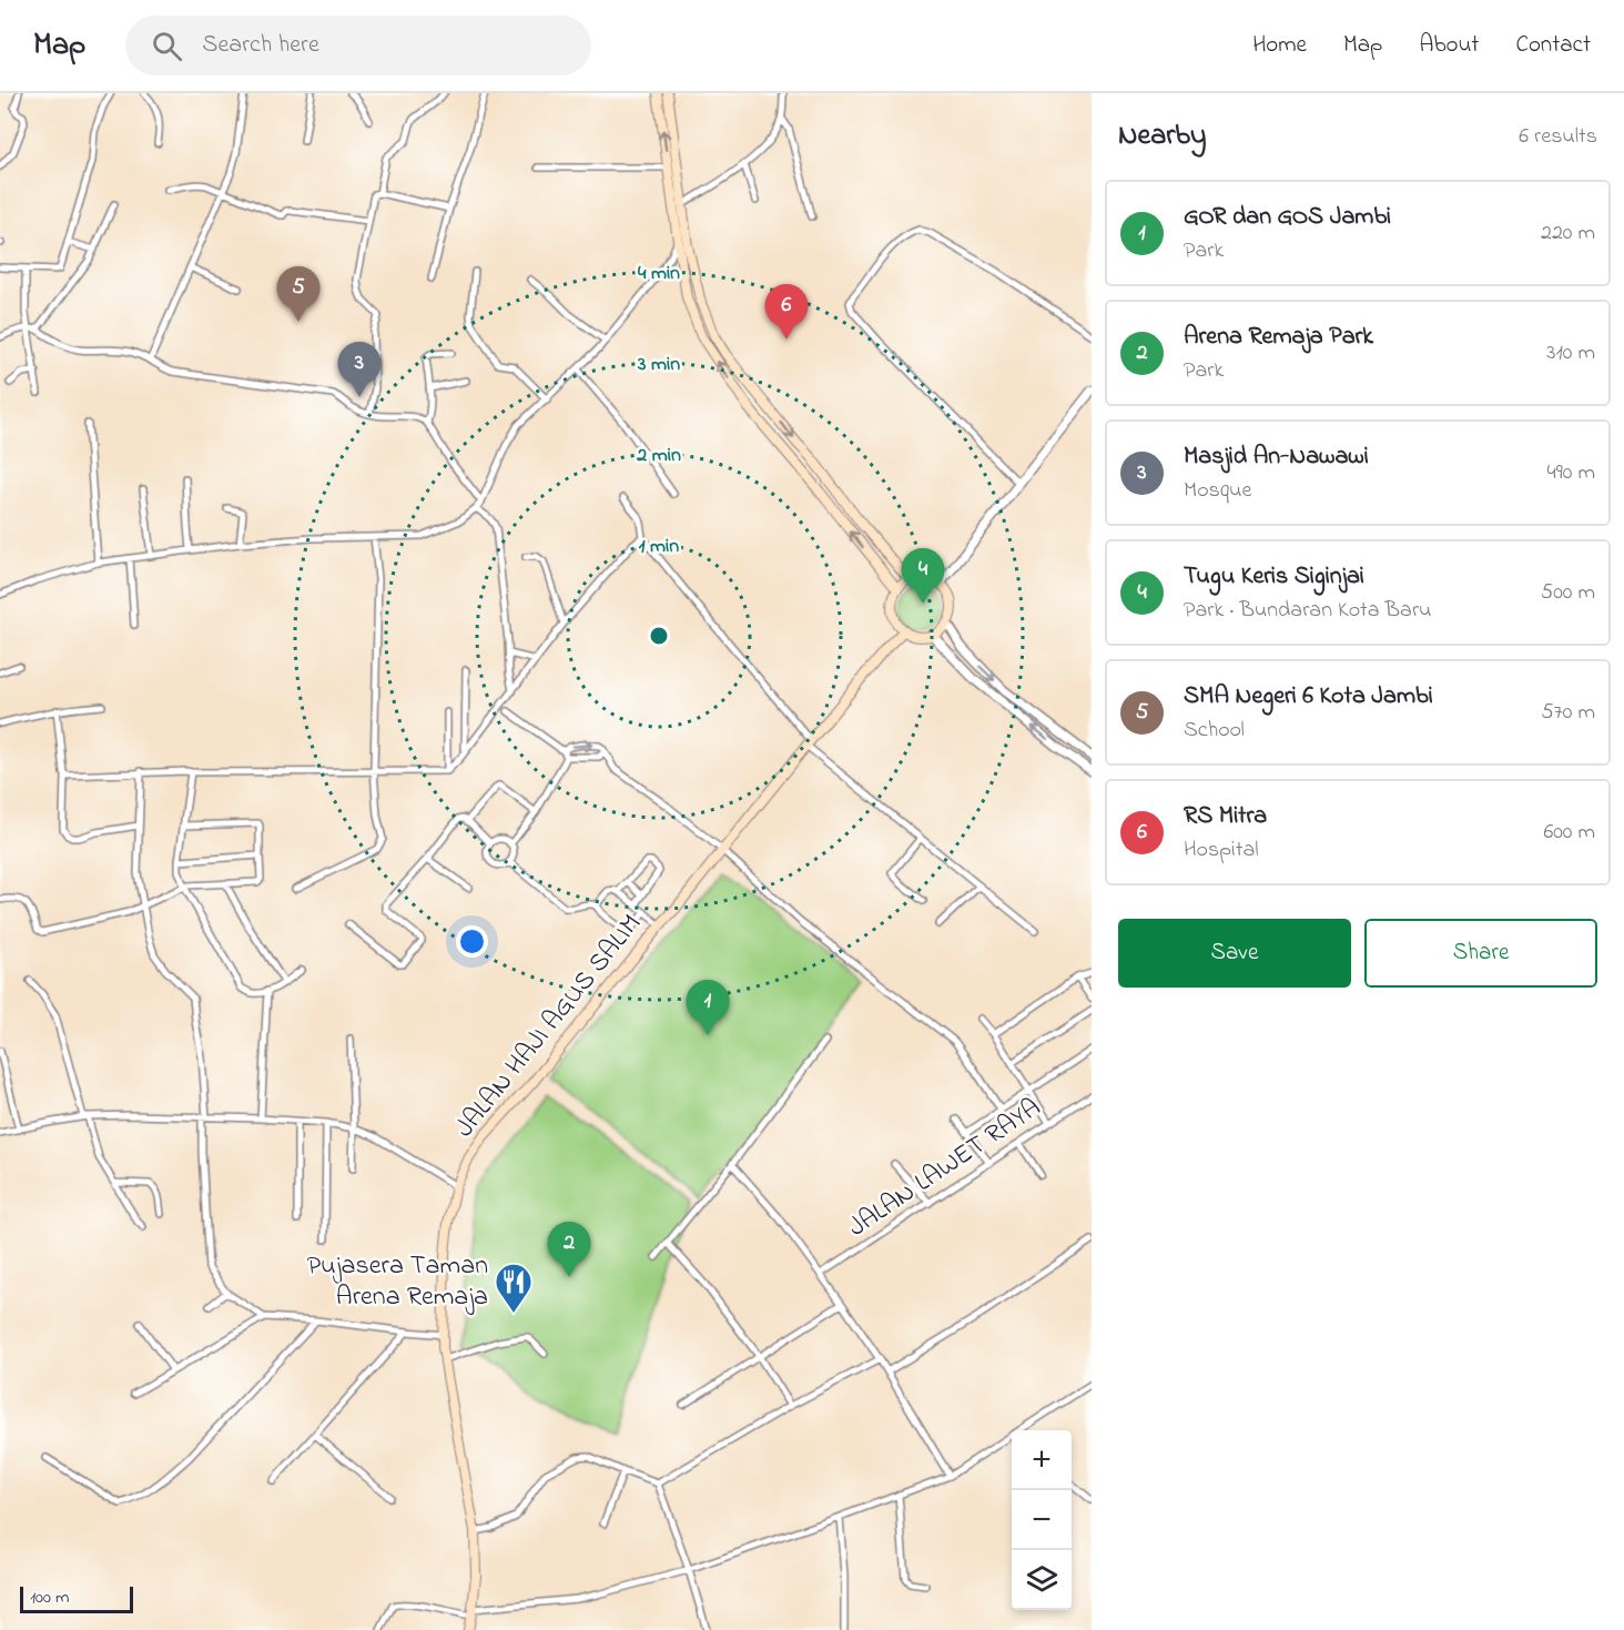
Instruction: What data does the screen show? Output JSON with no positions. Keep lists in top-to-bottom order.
{
  "streets": {
    "main road": ["JALAN HAJI AGUS SALIM"],
    "street": ["JALAN LAWET RAYA"]
  },
  "places": {
    "restaurant": ["Pujasera Taman Arena Remaja"]
  },
  "scale_bar": "100 m",
  "page": {
    "header": "Map",
    "search": "Search here",
    "nav": [
      "Home",
      "Map",
      "About",
      "Contact"
    ],
    "heading": ["Nearby", "6 results"],
    "list": [
      {
        "mark": "1",
        "name": "GOR dan GOS Jambi",
        "note": "Park",
        "value": "220 m"
      },
      {
        "mark": "2",
        "name": "Arena Remaja Park",
        "note": "Park",
        "value": "310 m"
      },
      {
        "mark": "3",
        "name": "Masjid An-Nawawi",
        "note": "Mosque",
        "value": "490 m"
      },
      {
        "mark": "4",
        "name": "Tugu Keris Siginjai",
        "note": "Park · Bundaran Kota Baru",
        "value": "500 m"
      },
      {
        "mark": "5",
        "name": "SMA Negeri 6 Kota Jambi",
        "note": "School",
        "value": "570 m"
      },
      {
        "mark": "6",
        "name": "RS Mitra",
        "note": "Hospital",
        "value": "600 m"
      }
    ],
    "pins": [
      "5",
      "6",
      "3",
      "4",
      "1",
      "2"
    ],
    "buttons": ["Save", "Share"],
    "map_buttons": ["+", "−"],
    "scale": "100 m"
  },
  "rings": [
    "4 min",
    "3 min",
    "2 min",
    "1 min"
  ]
}
